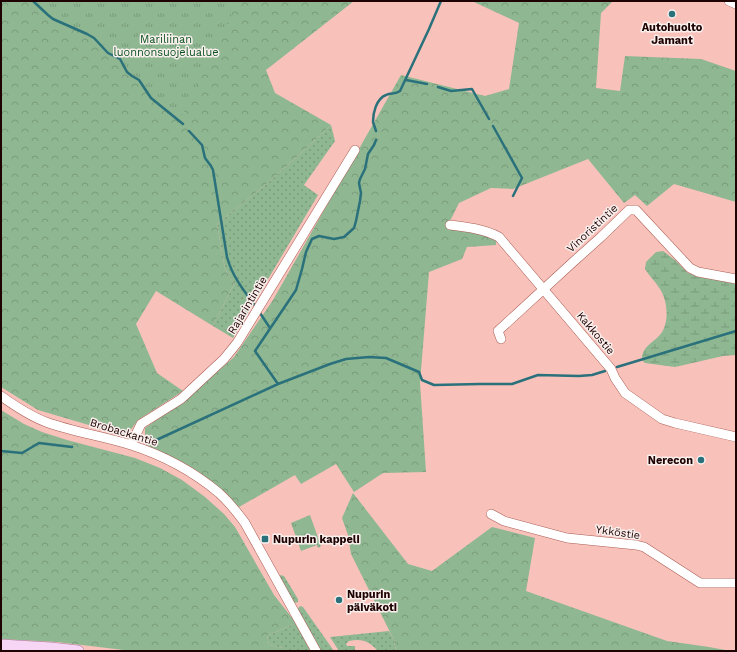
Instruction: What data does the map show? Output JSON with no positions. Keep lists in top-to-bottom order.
{
  "streets": {
    "street": [
      "Vinoristintie",
      "Rajarintintie",
      "Kakkostie",
      "Brobackantie",
      "Ykköstie"
    ]
  },
  "crossings": [
    ["Vinoristintie", "Kakkostie"],
    ["Rajarintintie", "Brobackantie"]
  ],
  "parks": ["Mariliinan luonnonsuojelualue"],
  "places": {
    "other": ["Autohuolto Jamant", "Nerecon", "Nupurin päiväkoti"],
    "transit": ["Nupurin kappeli"]
  }
}
